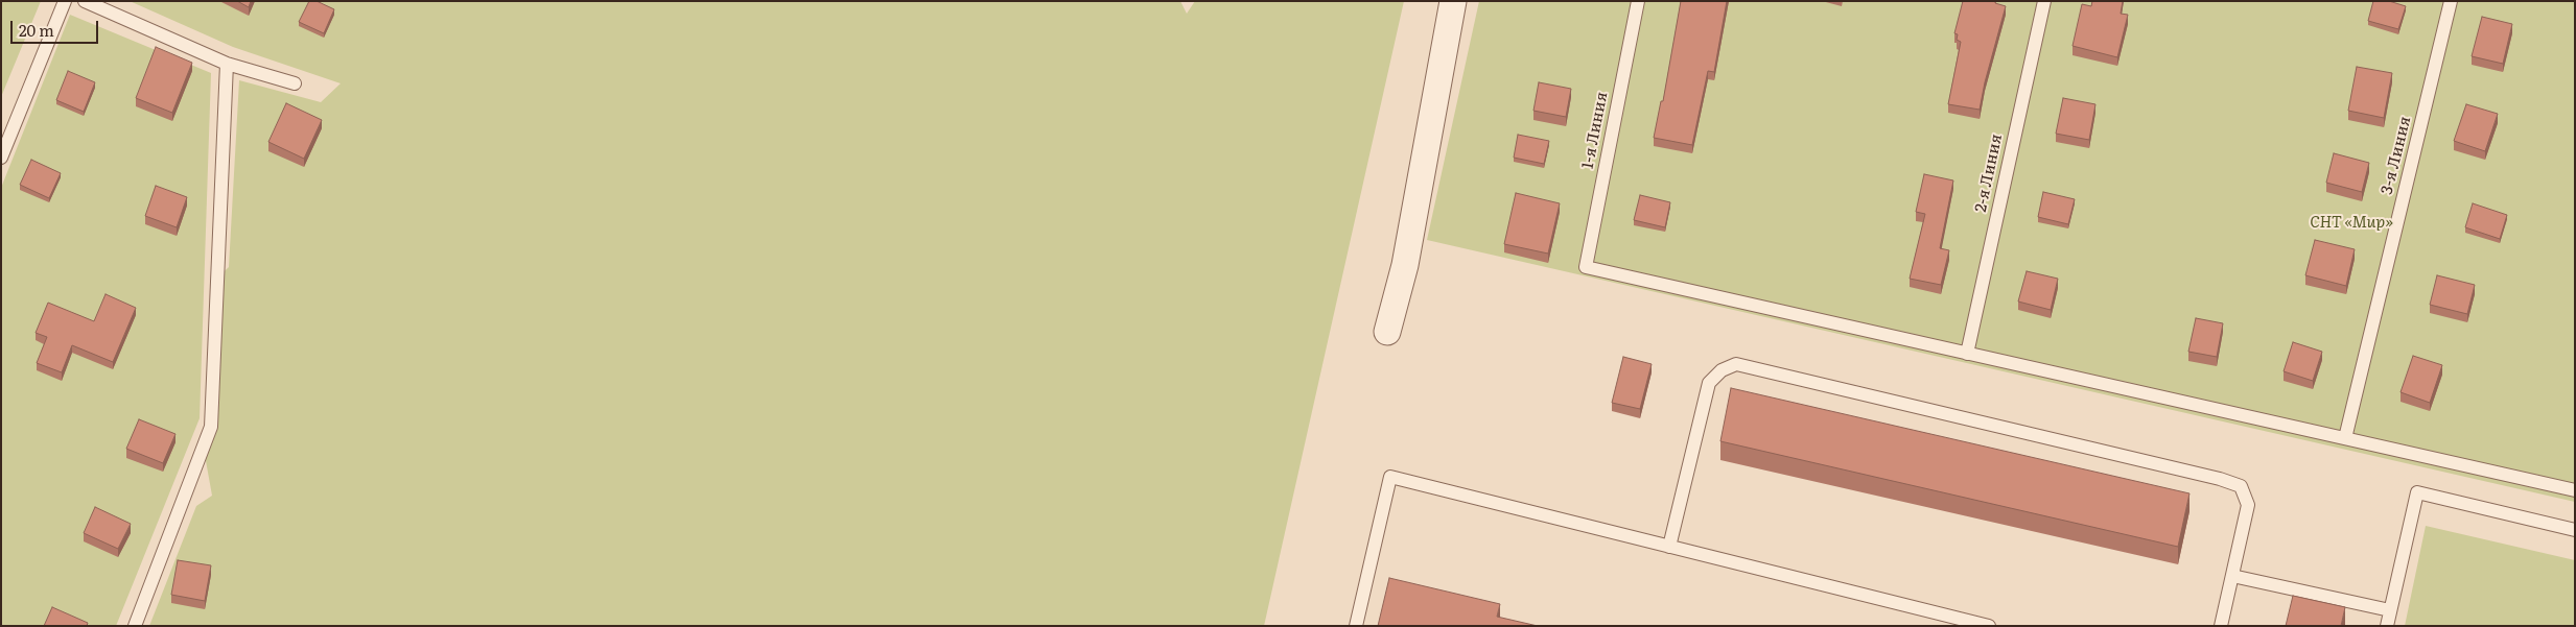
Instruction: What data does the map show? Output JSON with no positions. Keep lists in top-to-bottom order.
{
  "streets": {
    "lane": ["1-я Линия", "3-я Линия", "2-я Линия"]
  },
  "crossings": [
    ["1-я Линия", "2-я Линия"]
  ],
  "parks": ["СНТ «Мир»"],
  "scale_bar": "20 m"
}
